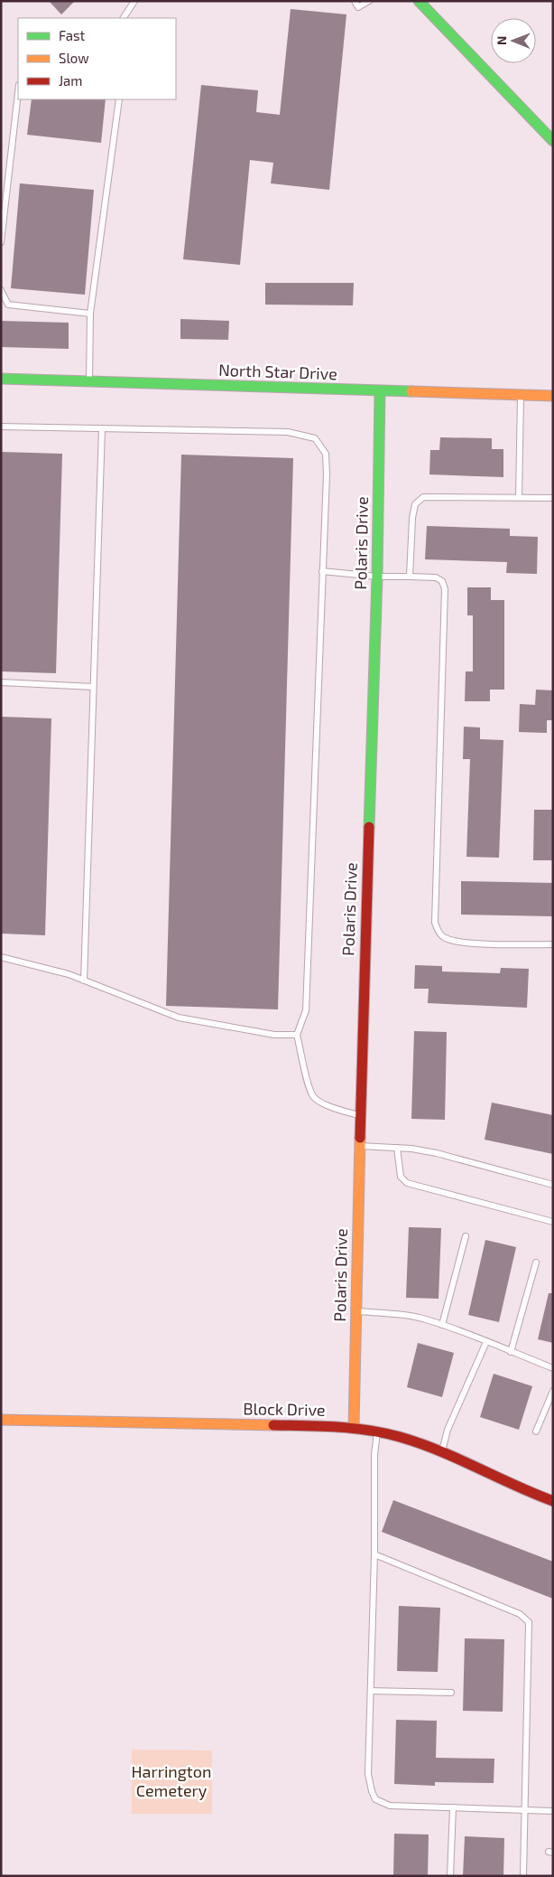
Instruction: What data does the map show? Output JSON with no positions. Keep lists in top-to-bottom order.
{
  "streets": {
    "street": ["North Star Drive", "Polaris Drive", "Block Drive"]
  },
  "crossings": [
    ["North Star Drive", "Polaris Drive"],
    ["Polaris Drive", "Block Drive"]
  ],
  "parks": ["Harrington Cemetery"],
  "legend": ["Fast", "Slow", "Jam"],
  "north": "left"
}
